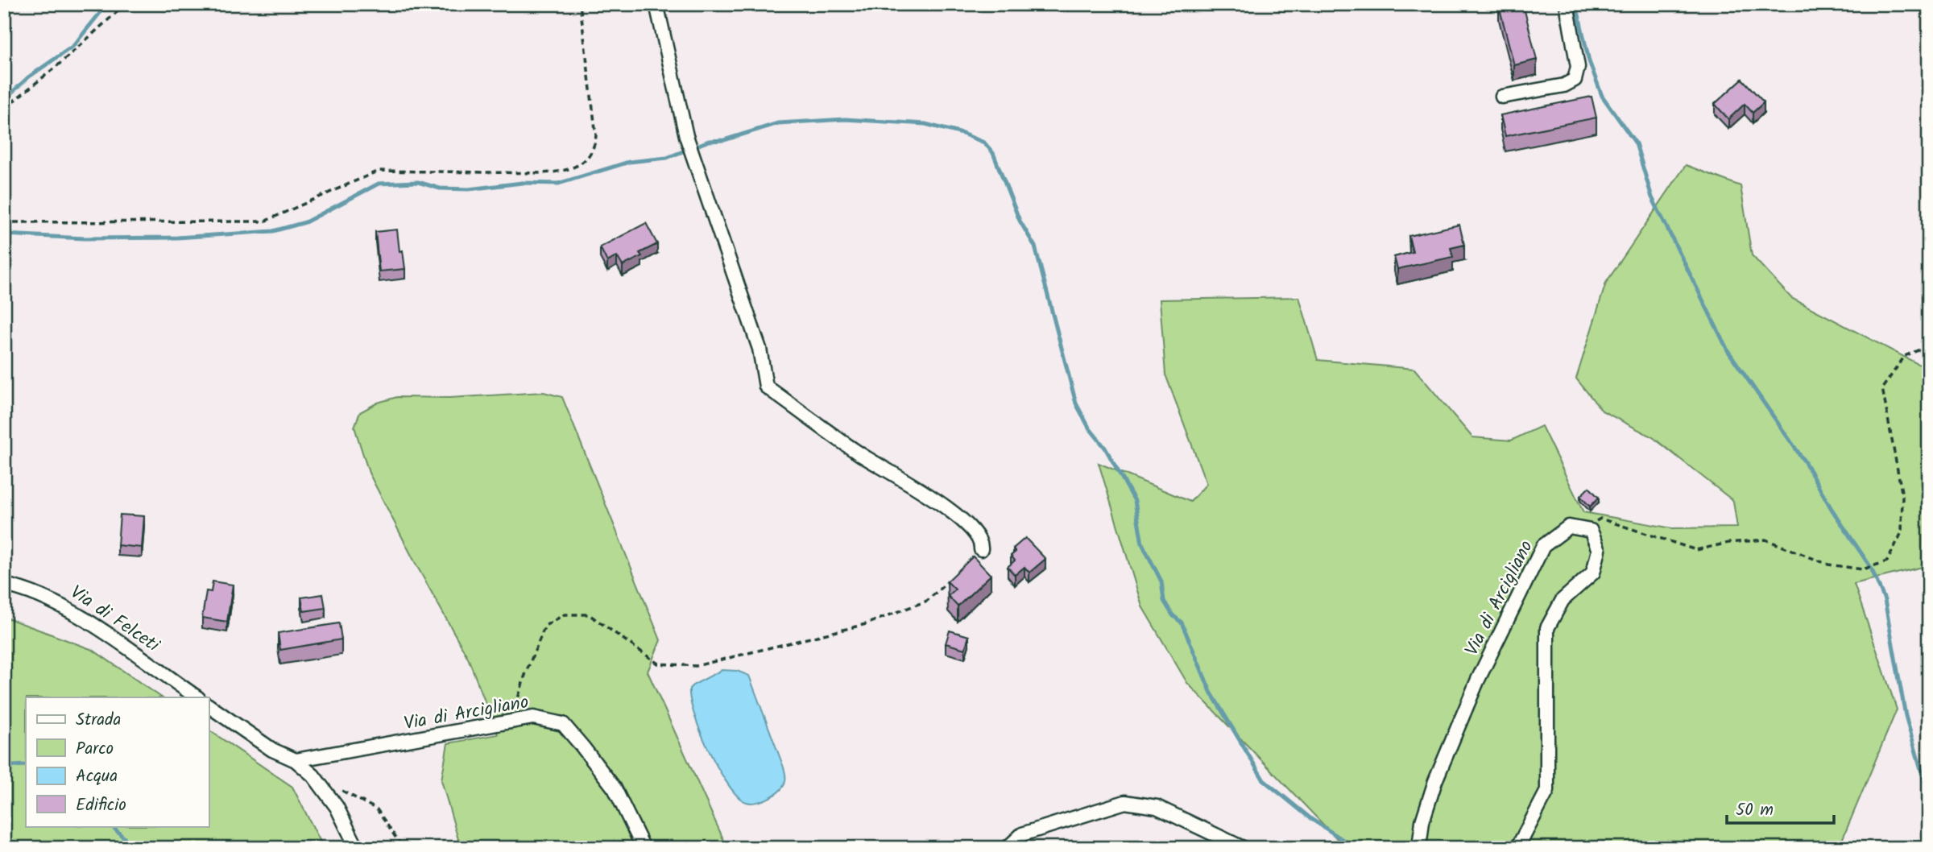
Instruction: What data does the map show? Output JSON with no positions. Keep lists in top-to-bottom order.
{
  "streets": {
    "street": ["Via di Arcigliano", "Via di Felceti"]
  },
  "legend": [
    "Strada",
    "Parco",
    "Acqua",
    "Edificio"
  ],
  "scale_bar": "50 m"
}
